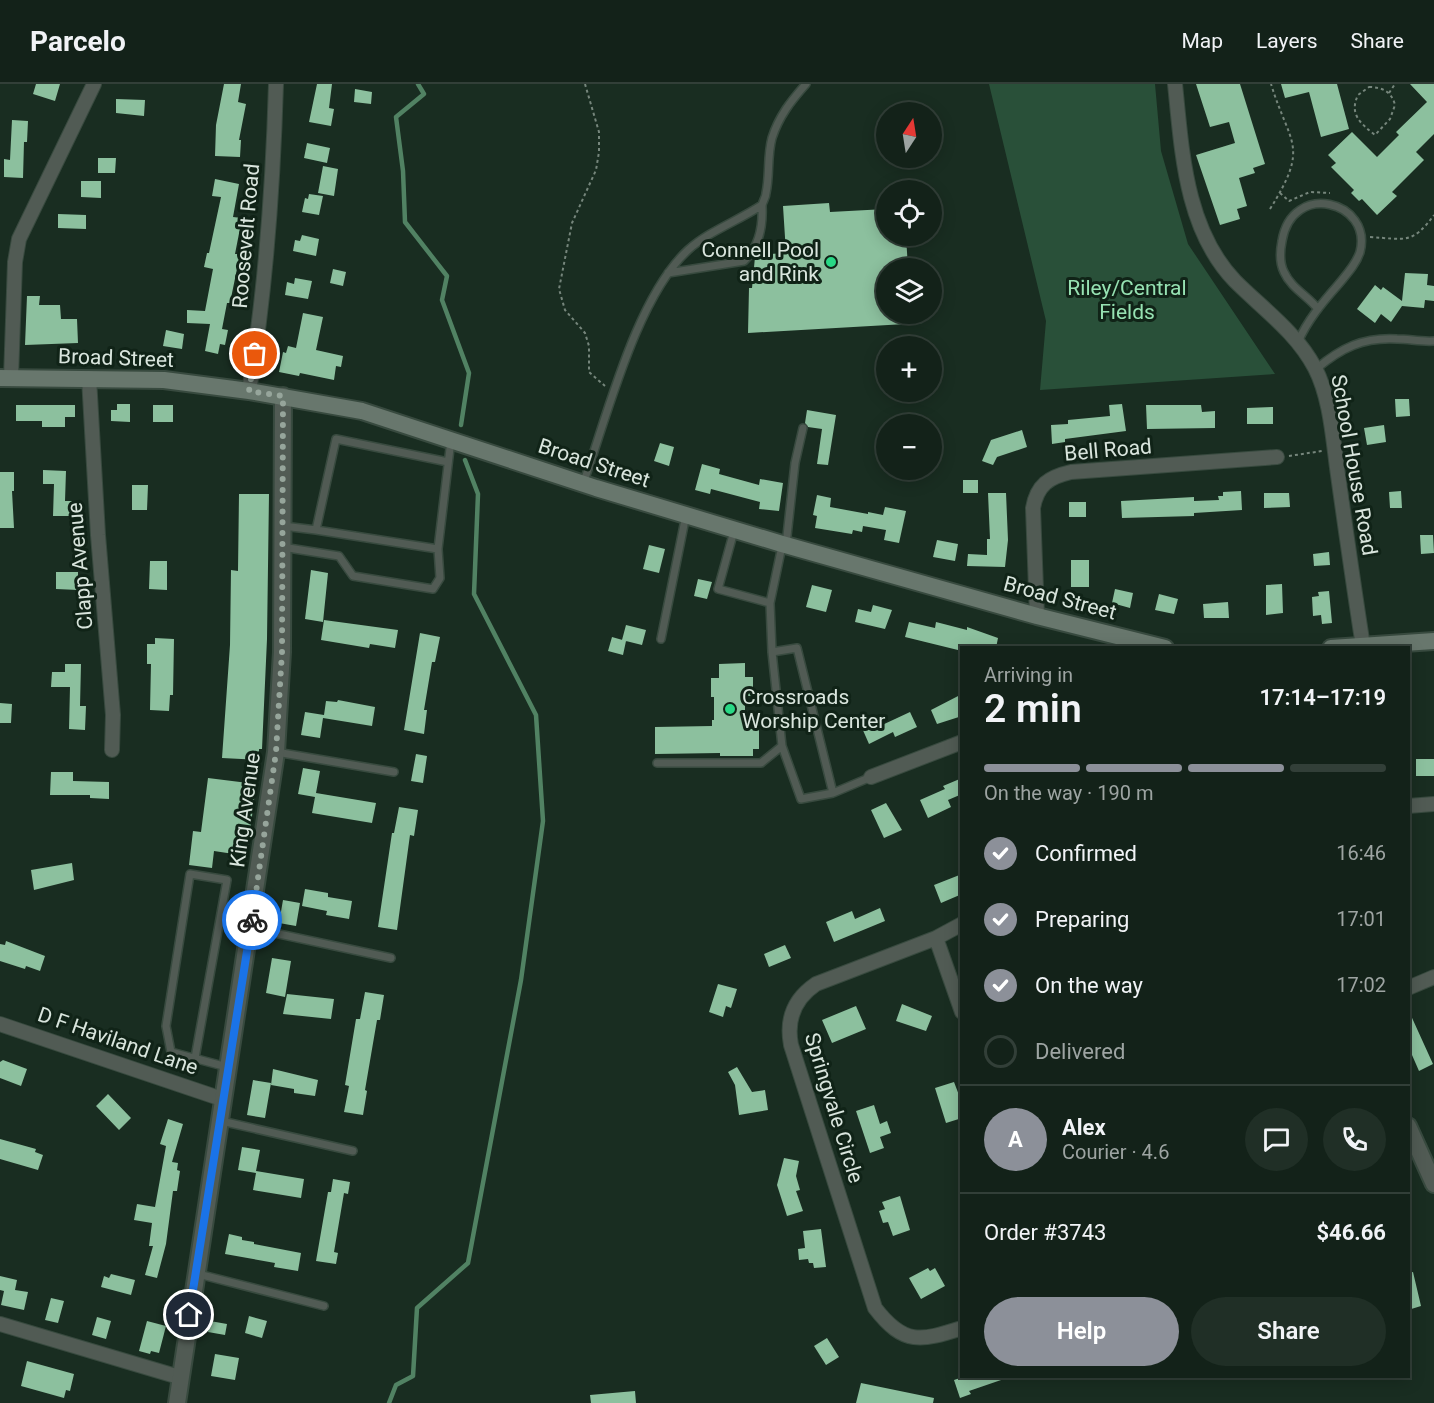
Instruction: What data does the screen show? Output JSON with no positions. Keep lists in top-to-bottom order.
{
  "streets": {
    "main road": ["Broad Street"],
    "street": [
      "Roosevelt Road",
      "Bell Road",
      "School House Road",
      "Clapp Avenue",
      "King Avenue",
      "D F Haviland Lane",
      "Springvale Circle"
    ]
  },
  "crossings": [
    ["Roosevelt Road", "Broad Street"],
    ["Broad Street", "Bell Road"],
    ["Broad Street", "Clapp Avenue"],
    ["Broad Street", "King Avenue"],
    ["King Avenue", "D F Haviland Lane"]
  ],
  "parks": ["Riley/Central Fields"],
  "places": ["Connell Pool and Rink", "Crossroads Worship Center"],
  "north": "top",
  "page": {
    "header": "Parcelo",
    "nav": ["Map", "Layers", "Share"],
    "map_buttons": ["+", "−"],
    "heading": ["2 min", "Arriving in", "17:14–17:19"],
    "panel": [
      "Alex",
      "Courier · 4.6",
      "Order #3743",
      "$46.66"
    ],
    "bar": "On the way · 190 m",
    "list": [
      ["Confirmed", "16:46"],
      ["Preparing", "17:01"],
      ["On the way", "17:02"],
      "Delivered"
    ],
    "round": "A",
    "buttons": ["Help", "Share"]
  }
}
